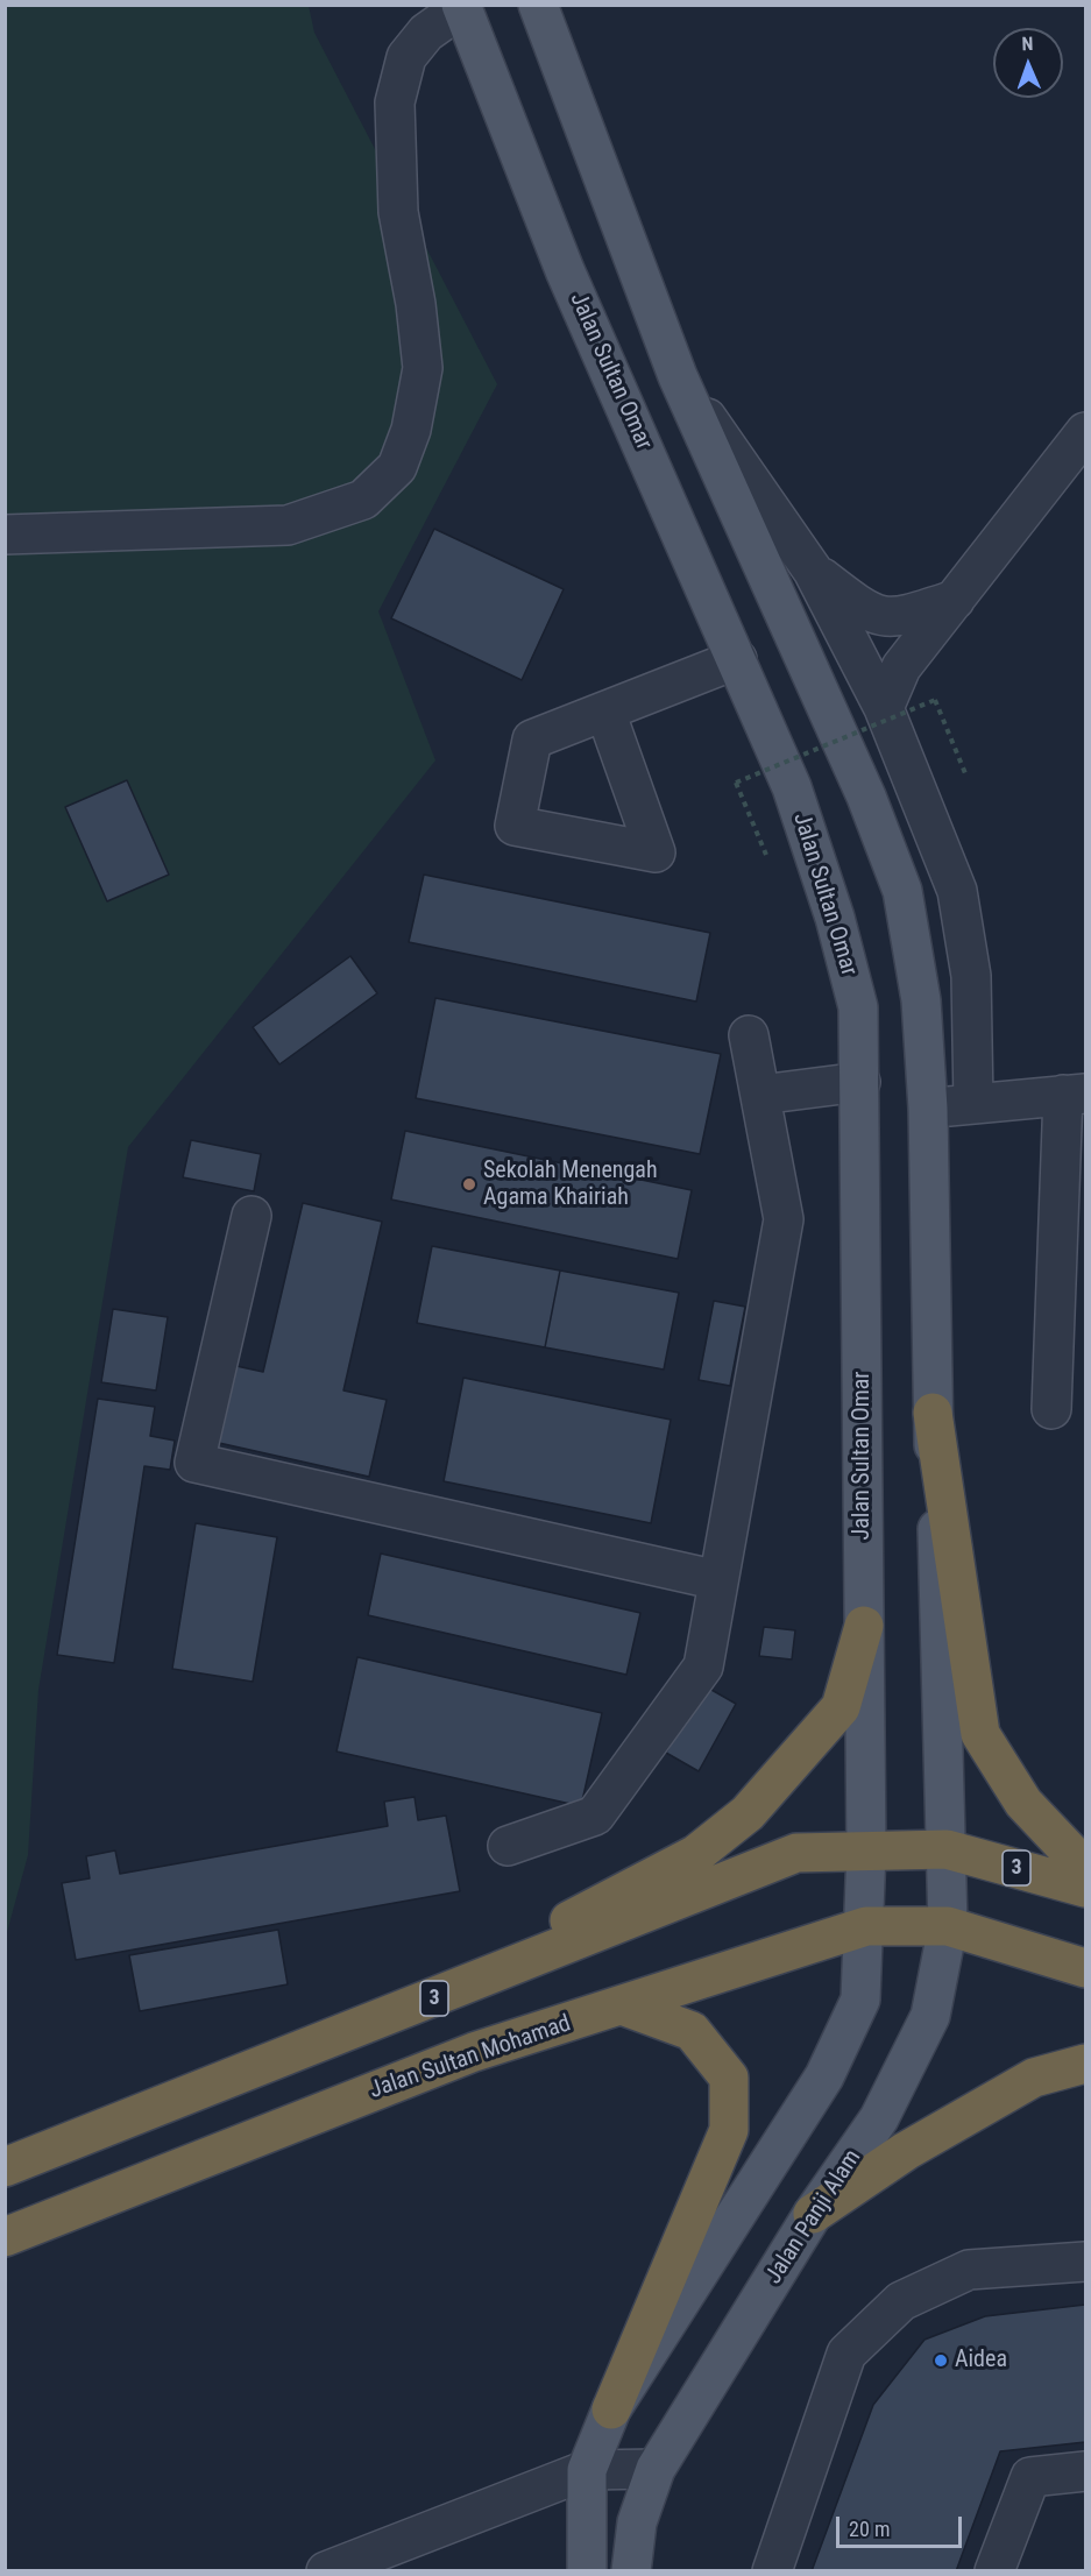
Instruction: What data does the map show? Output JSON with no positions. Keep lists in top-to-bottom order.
{
  "streets": {
    "highway": ["3", "Jalan Sultan Mohamad"],
    "main road": ["Jalan Sultan Omar", "Jalan Panji Alam"]
  },
  "crossings": [
    ["Jalan Sultan Omar", "3"],
    ["3", "Jalan Panji Alam"],
    ["Jalan Sultan Mohamad", "Jalan Panji Alam"]
  ],
  "places": ["Sekolah Menengah Agama Khairiah", "Aidea"],
  "scale_bar": "20 m",
  "north": "top"
}
